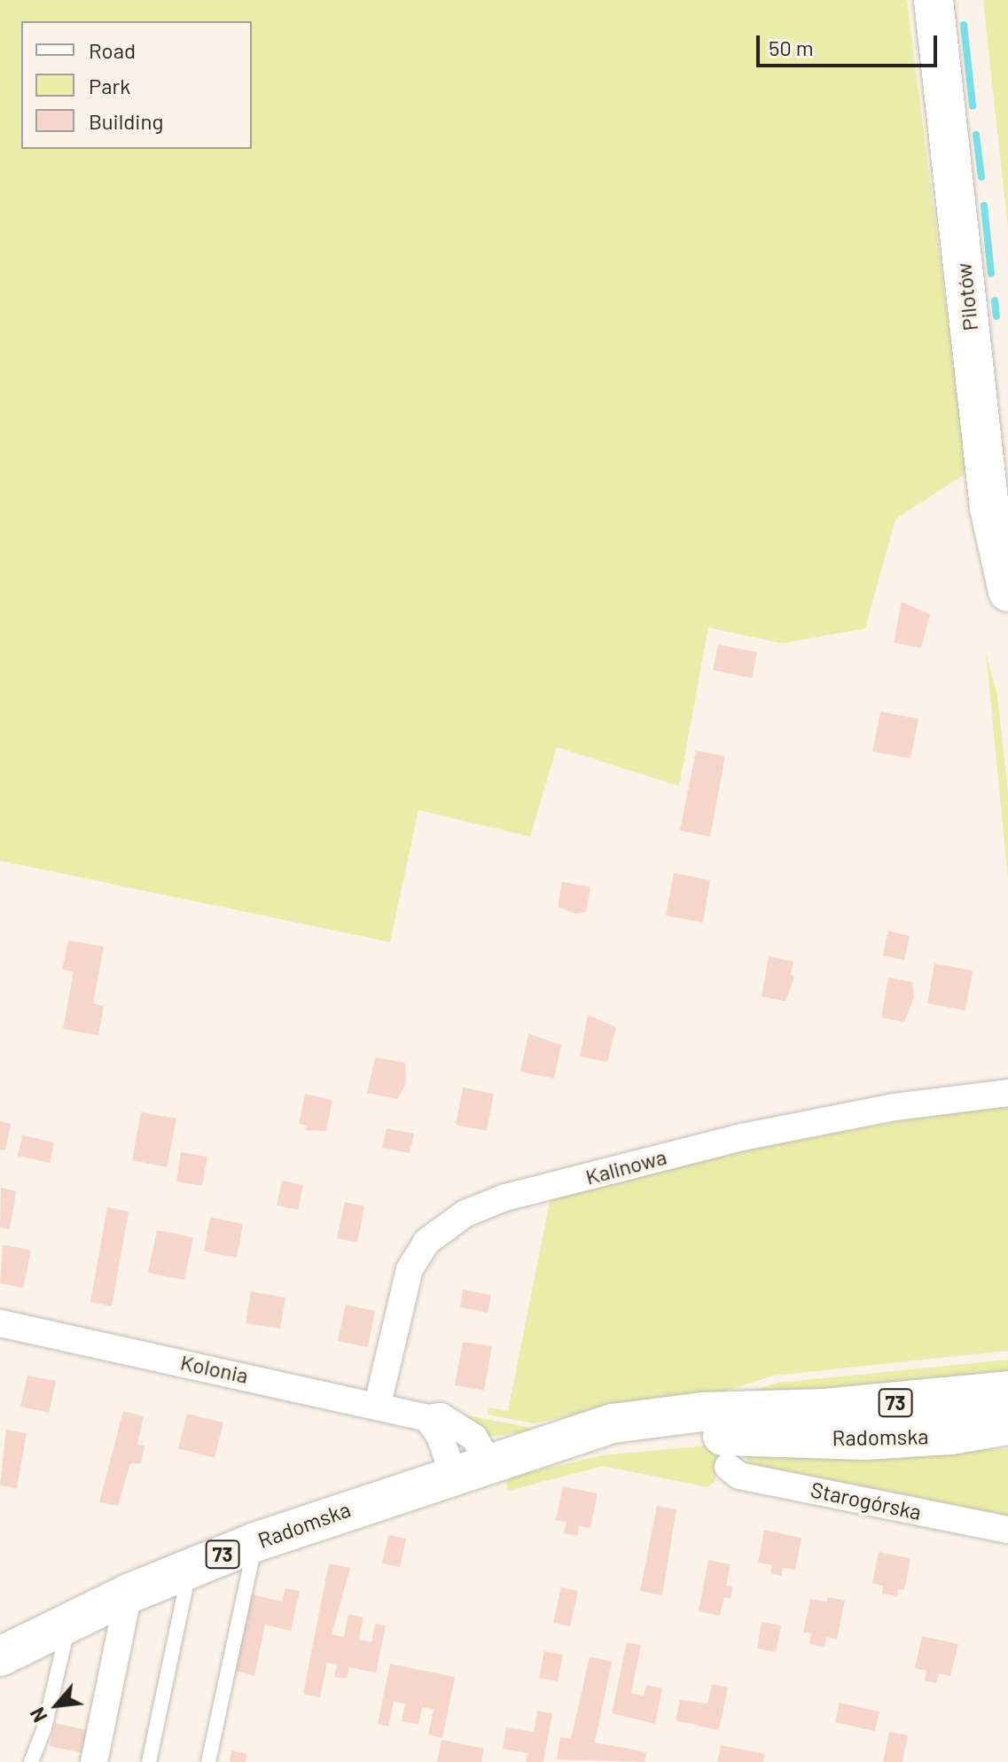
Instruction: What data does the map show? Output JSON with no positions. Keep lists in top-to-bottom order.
{
  "streets": {
    "main road": ["Pilotów", "73", "Radomska"],
    "street": ["Kalinowa", "Kolonia", "Starogórska"]
  },
  "crossings": [
    ["Kalinowa", "Kolonia"],
    ["Kolonia", "Radomska"]
  ],
  "legend": ["Road", "Park", "Building"],
  "scale_bar": "50 m",
  "north": "bottom left"
}
